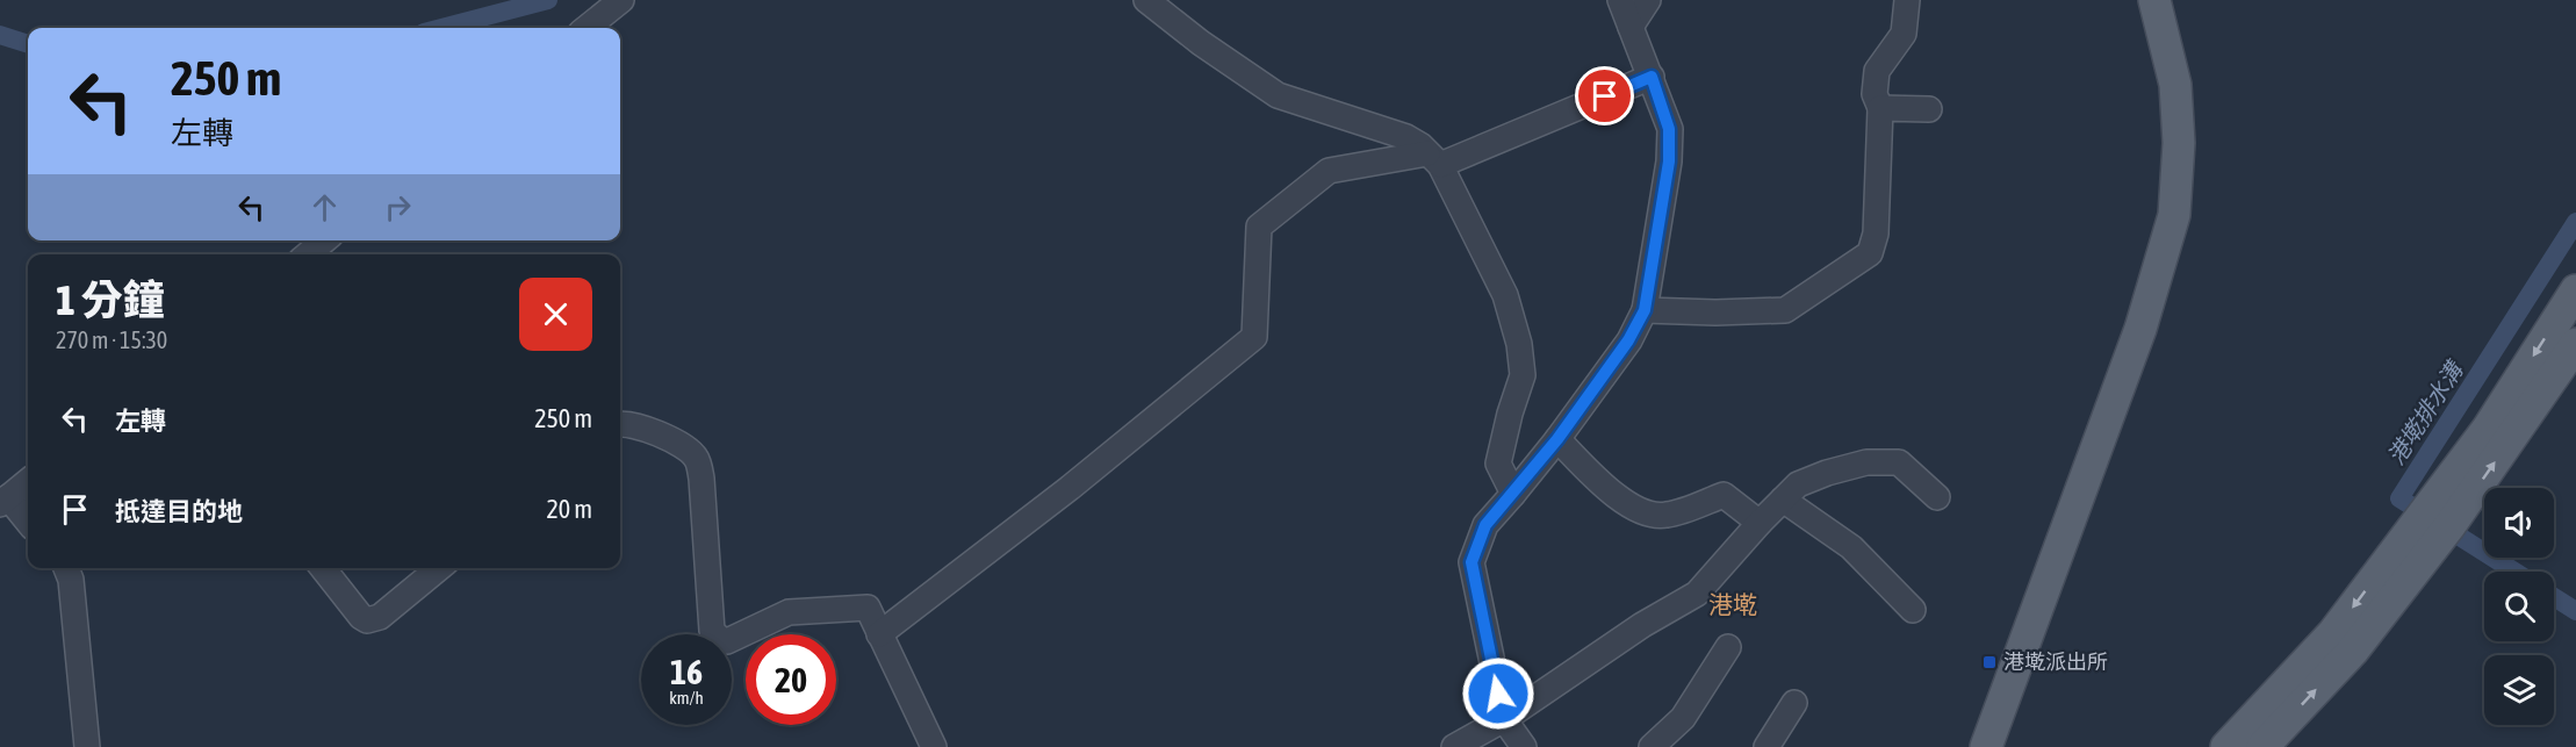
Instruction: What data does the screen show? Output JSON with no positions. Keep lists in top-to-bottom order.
{
  "districts": ["港墘"],
  "water": ["港墘排水溝"],
  "places": {
    "transit": ["港墘派出所"]
  },
  "page": {
    "turn": ["250 m", "左轉"],
    "heading": ["1 分鐘", "270 m · 15:30"],
    "list": [
      {
        "name": "左轉",
        "value": "250 m"
      },
      {
        "name": "抵達目的地",
        "value": "20 m"
      }
    ],
    "speed": "16 km/h",
    "limit": "20"
  }
}
